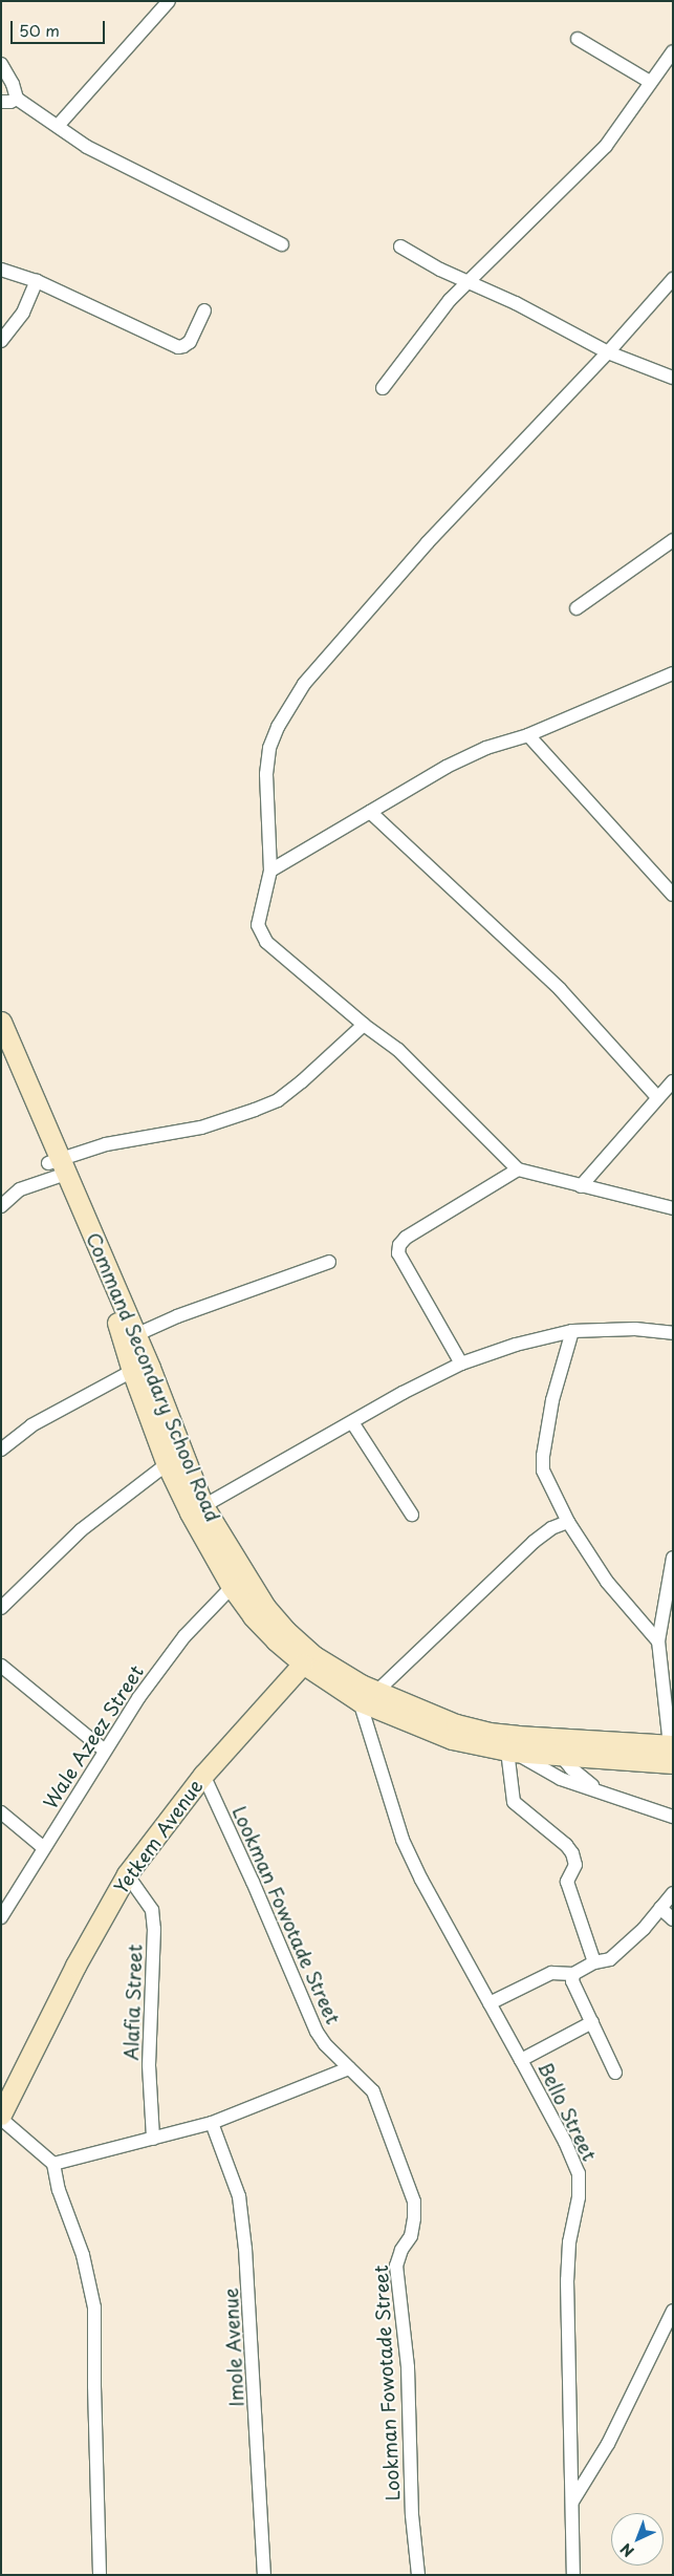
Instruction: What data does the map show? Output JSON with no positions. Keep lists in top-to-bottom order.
{
  "streets": {
    "main road": ["Command Secondary School Road", "Yetkem Avenue"],
    "street": [
      "Wale Azeez Street",
      "Lookman Fowotade Street",
      "Alafia Street",
      "Bello Street",
      "Imole Avenue"
    ]
  },
  "crossings": [
    ["Command Secondary School Road", "Wale Azeez Street"],
    ["Command Secondary School Road", "Yetkem Avenue"],
    ["Command Secondary School Road", "Bello Street"],
    ["Yetkem Avenue", "Lookman Fowotade Street"],
    ["Yetkem Avenue", "Alafia Street"]
  ],
  "scale_bar": "50 m",
  "north": "bottom left"
}
